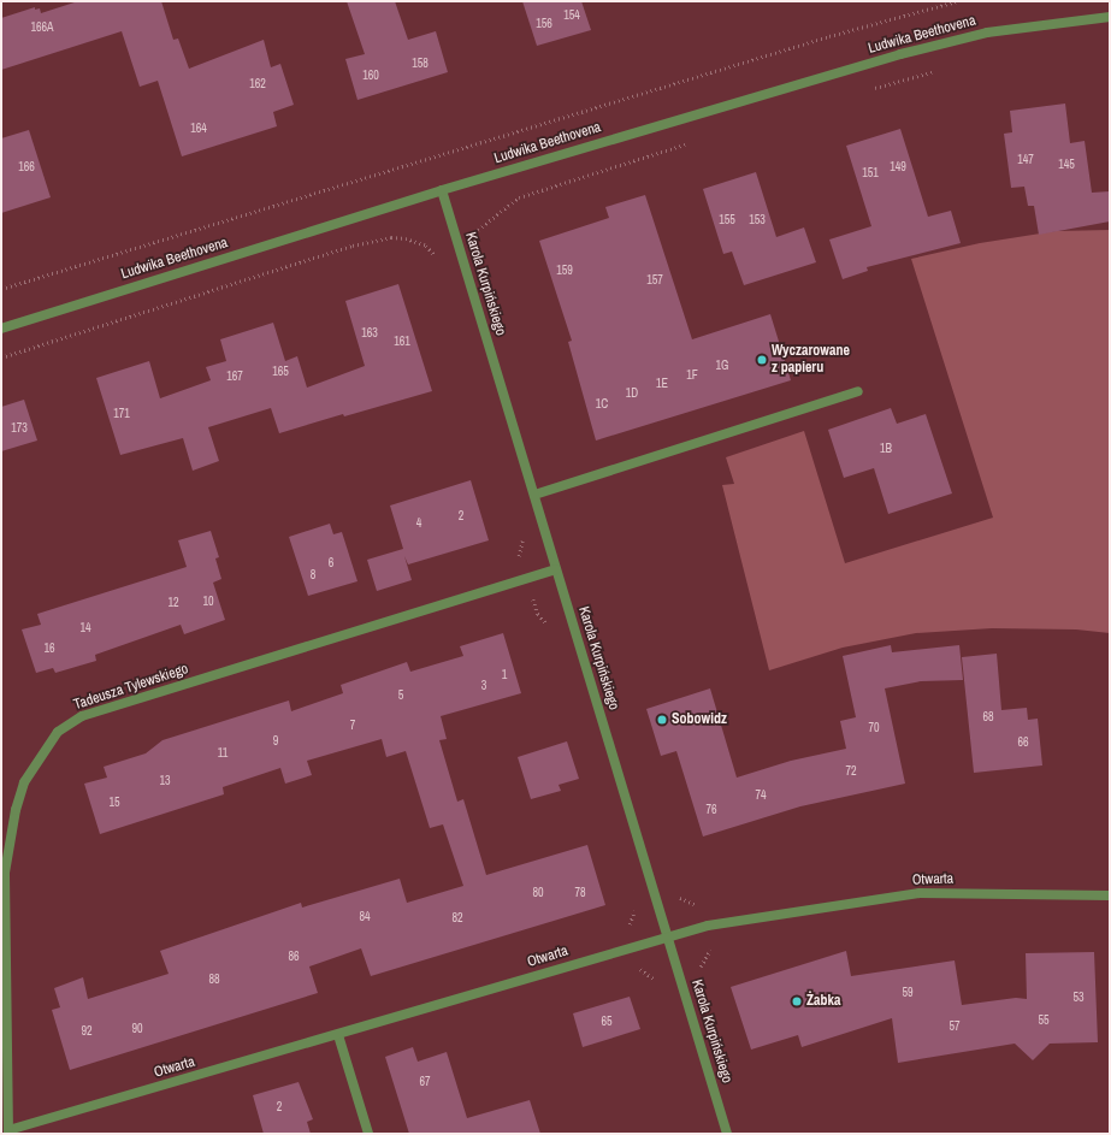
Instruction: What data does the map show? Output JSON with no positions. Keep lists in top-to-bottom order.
{
  "streets": {
    "street": [
      "Ludwika Beethovena",
      "Karola Kurpińskiego",
      "Tadeusza Tylewskiego",
      "Otwarta"
    ]
  },
  "crossings": [
    ["Ludwika Beethovena", "Karola Kurpińskiego"],
    ["Karola Kurpińskiego", "Tadeusza Tylewskiego"],
    ["Karola Kurpińskiego", "Otwarta"],
    ["Tadeusza Tylewskiego", "Otwarta"]
  ],
  "places": ["Wyczarowane z papieru", "Sobowidz", "Żabka"],
  "house_numbers": [
    "154",
    "156",
    "166A",
    "158",
    "160",
    "162",
    "164",
    "147",
    "145",
    "166",
    "149",
    "151",
    "155",
    "153",
    "159",
    "157",
    "163",
    "161",
    "1G",
    "165",
    "1F",
    "167",
    "1E",
    "1D",
    "1C",
    "171",
    "173",
    "1B",
    "2",
    "4",
    "6",
    "8",
    "10",
    "12",
    "14",
    "16",
    "1",
    "3",
    "5",
    "68",
    "7",
    "70",
    "9",
    "66",
    "11",
    "72",
    "13",
    "74",
    "15",
    "76",
    "80",
    "78",
    "84",
    "82",
    "86",
    "88",
    "59",
    "53",
    "55",
    "65",
    "57",
    "90",
    "92",
    "67",
    "2"
  ]
}
